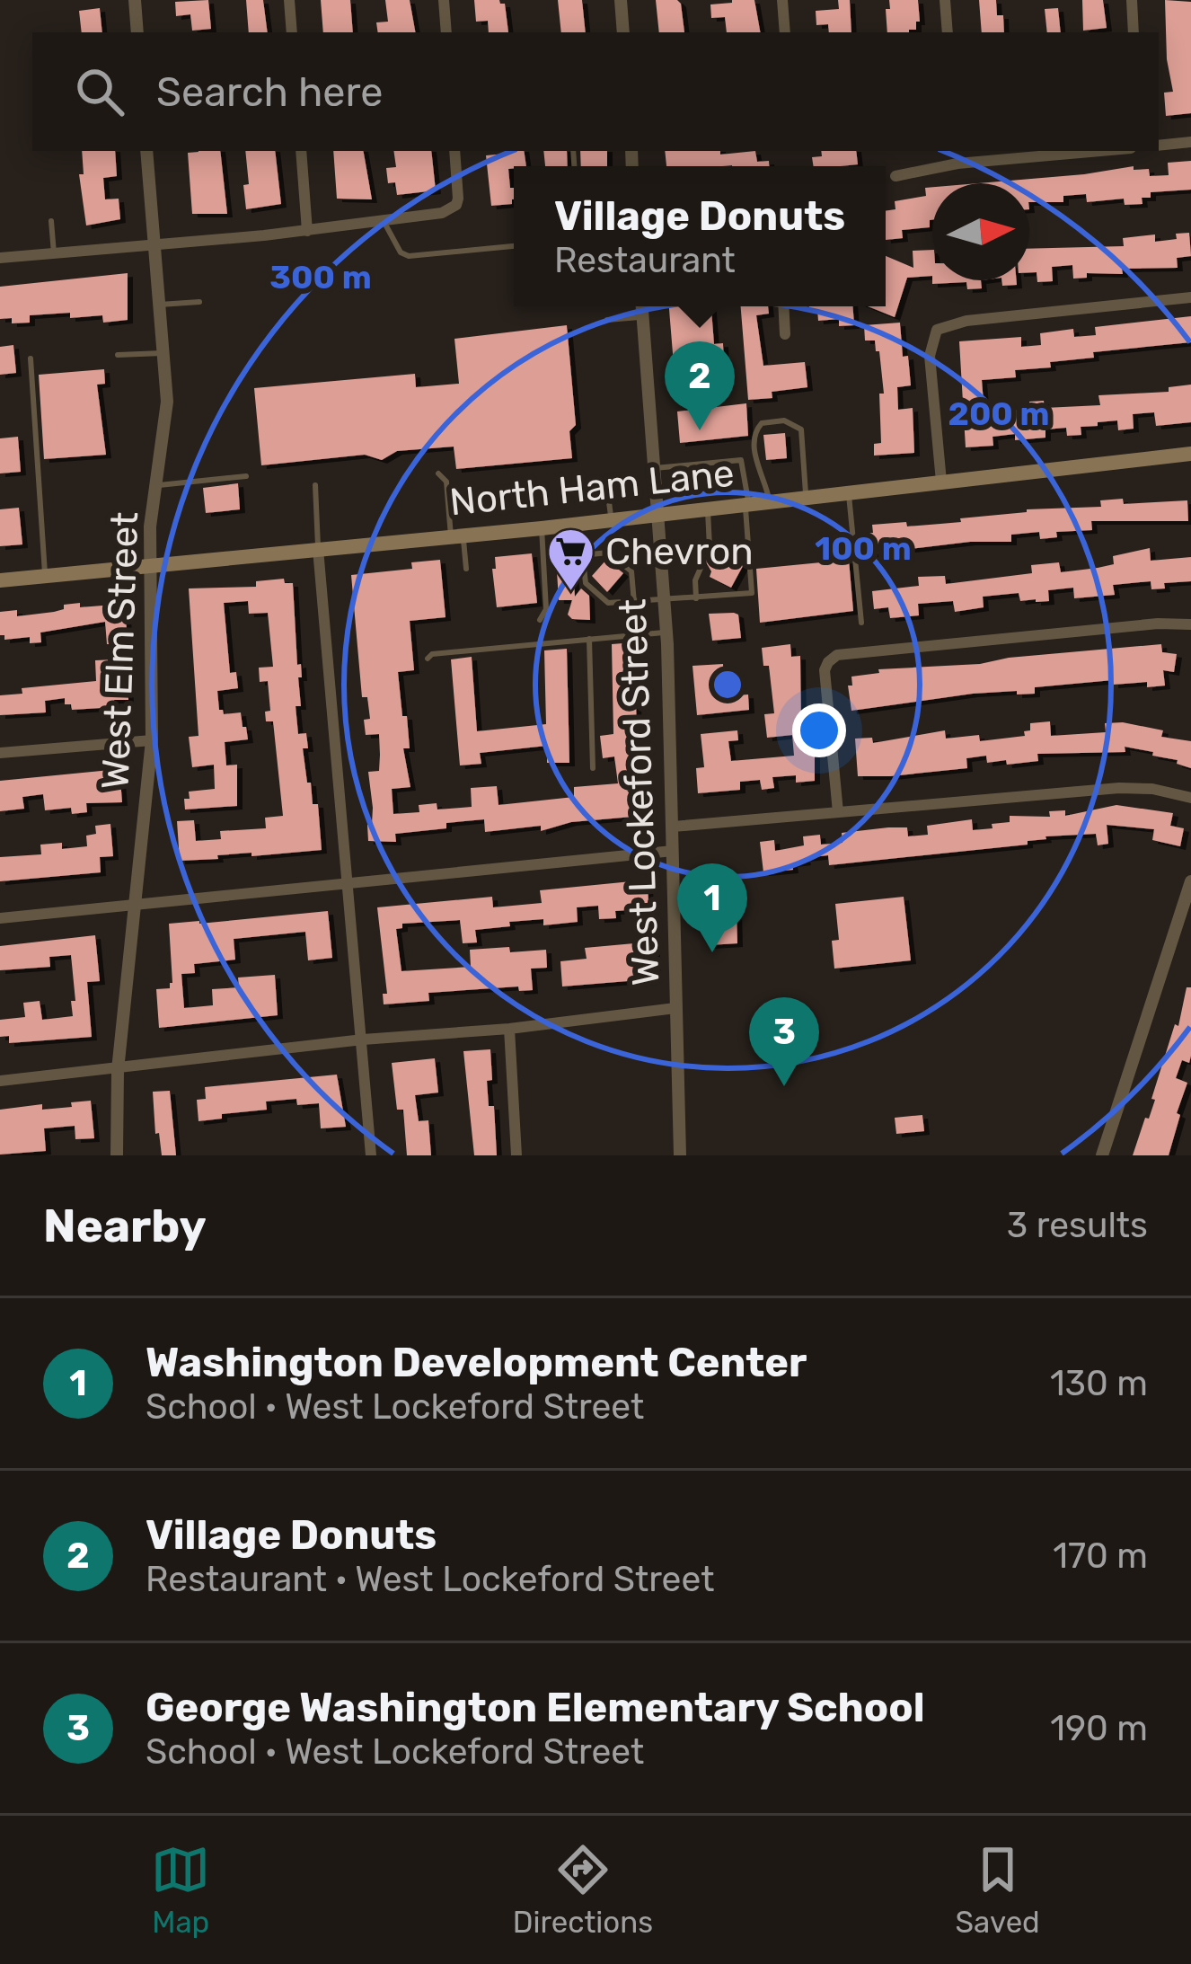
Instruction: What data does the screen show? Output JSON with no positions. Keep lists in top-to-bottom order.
{
  "streets": {
    "main road": ["North Ham Lane"],
    "street": ["West Elm Street", "West Lockeford Street"]
  },
  "crossings": [
    ["North Ham Lane", "West Elm Street"],
    ["North Ham Lane", "West Lockeford Street"]
  ],
  "places": {
    "supermarket": ["Chevron"]
  },
  "north": "right",
  "page": {
    "search": "Search here",
    "popup": ["Village Donuts", "Restaurant"],
    "pins": ["2", "1", "3"],
    "heading": ["Nearby", "3 results"],
    "list": [
      {
        "mark": "1",
        "name": "Washington Development Center",
        "note": "School · West Lockeford Street",
        "value": "130 m"
      },
      {
        "mark": "2",
        "name": "Village Donuts",
        "note": "Restaurant · West Lockeford Street",
        "value": "170 m"
      },
      {
        "mark": "3",
        "name": "George Washington Elementary School",
        "note": "School · West Lockeford Street",
        "value": "190 m"
      }
    ],
    "nav": ["Map", "Directions", "Saved"]
  },
  "rings": ["300 m", "200 m", "100 m"]
}
